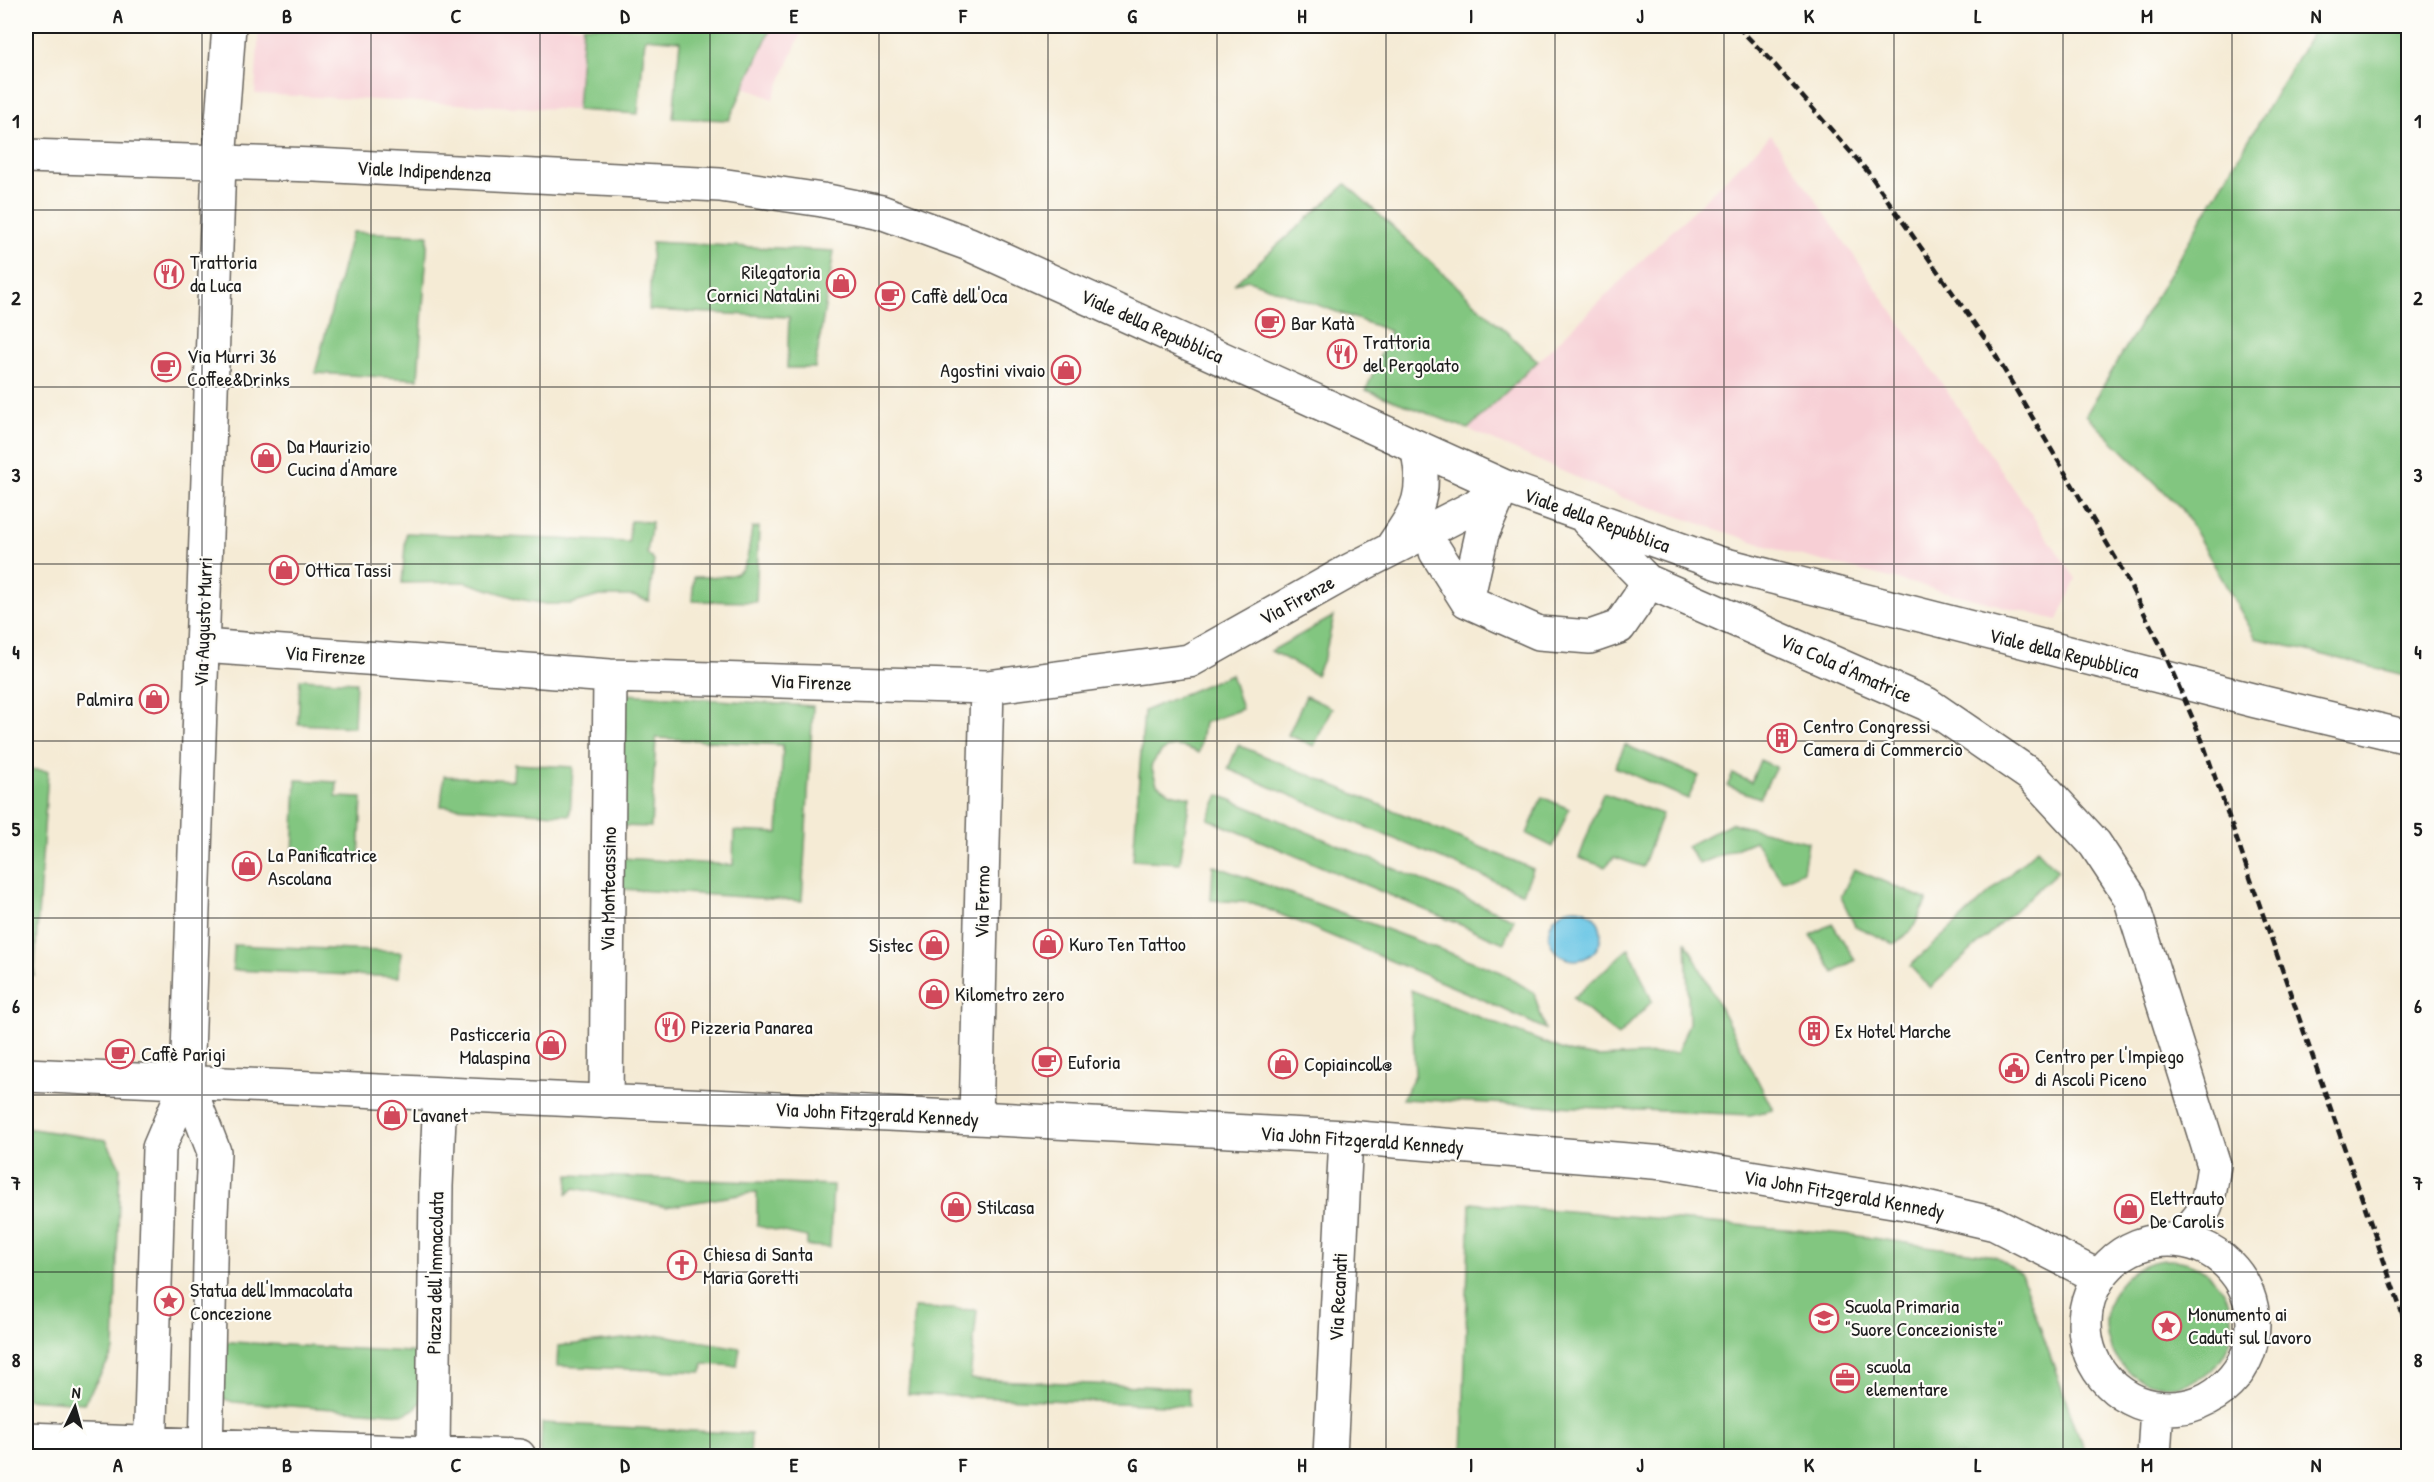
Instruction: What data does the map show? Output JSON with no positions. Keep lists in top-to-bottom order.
{
  "streets": {
    "street": [
      "Viale Indipendenza",
      "Viale della Repubblica",
      "Via Firenze",
      "Via Augusto Murri",
      "Via Cola d'Amatrice",
      "Via Montecassino",
      "Via Fermo",
      "Via John Fitzgerald Kennedy",
      "Piazza dell'Immacolata",
      "Via Recanati"
    ]
  },
  "crossings": [
    ["Viale Indipendenza", "Viale della Repubblica"],
    ["Viale Indipendenza", "Via Augusto Murri"],
    ["Viale della Repubblica", "Via Firenze"],
    ["Viale della Repubblica", "Via Cola d'Amatrice"],
    ["Via Firenze", "Via Augusto Murri"],
    ["Via Firenze", "Via Montecassino"],
    ["Via Firenze", "Via Fermo"],
    ["Via Cola d'Amatrice", "Via John Fitzgerald Kennedy"],
    ["Via Montecassino", "Via John Fitzgerald Kennedy"],
    ["Via Fermo", "Via John Fitzgerald Kennedy"],
    ["Via John Fitzgerald Kennedy", "Via Recanati"]
  ],
  "places": {
    "restaurant": ["Trattoria da Luca", "Trattoria del Pergolato", "Pizzeria Panarea"],
    "shop": [
      "Rilegatoria Cornici Natalini",
      "Agostini vivaio",
      "Da Maurizio Cucina d'Amare",
      "Ottica Tassi",
      "Palmira",
      "La Panificatrice Ascolana",
      "Kuro Ten Tattoo",
      "Sistec",
      "Kilometro zero",
      "Pasticceria Malaspina",
      "Copiaincoll@",
      "Lavanet",
      "Stilcasa",
      "Elettrauto De Carolis"
    ],
    "cafe": [
      "Caffè dell'Oca",
      "Bar Katà",
      "Via Murri 36 Coffee&Drinks",
      "Caffè Parigi",
      "Euforia"
    ],
    "building": ["Centro Congressi Camera di Commercio", "Ex Hotel Marche"],
    "public building": ["Centro per l'Impiego di Ascoli Piceno"],
    "church": ["Chiesa di Santa Maria Goretti"],
    "place": ["Statua dell'Immacolata Concezione", "Monumento ai Caduti sul Lavoro"],
    "school or university": ["Scuola Primaria \"Suore Concezioniste\""],
    "office": ["scuola elementare"]
  },
  "north": "top",
  "grid": {
    "columns": [
      "A",
      "B",
      "C",
      "D",
      "E",
      "F",
      "G",
      "H",
      "I",
      "J",
      "K",
      "L",
      "M",
      "N"
    ],
    "rows": [
      "1",
      "2",
      "3",
      "4",
      "5",
      "6",
      "7",
      "8"
    ]
  }
}
